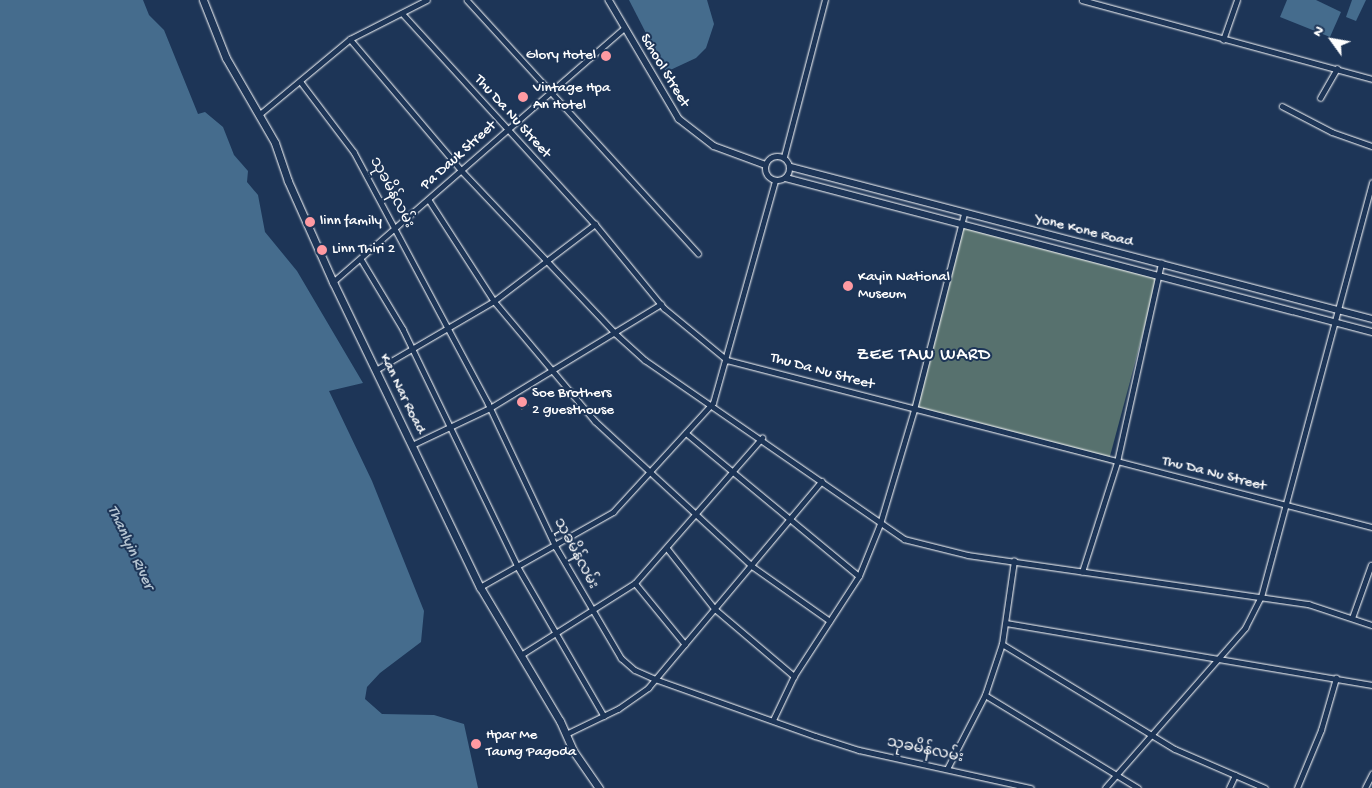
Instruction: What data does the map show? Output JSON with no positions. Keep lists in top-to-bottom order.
{
  "streets": {
    "main road": ["Kan Nar Road"],
    "street": [
      "School Street",
      "Thu Da Nu Street",
      "Pa Dauk Street",
      "သုခမိန်လမ်း",
      "Yone Kone Road"
    ]
  },
  "crossings": [
    ["School Street", "Pa Dauk Street"],
    ["School Street", "Yone Kone Road"],
    ["Thu Da Nu Street", "Pa Dauk Street"],
    ["Pa Dauk Street", "သုခမိန်လမ်း"],
    ["Pa Dauk Street", "Kan Nar Road"]
  ],
  "districts": ["ZEE TAW WARD"],
  "water": ["Thanlyin River"],
  "places": [
    "Glory Hotel",
    "Vintage Hpa An Hotel",
    "linn family",
    "Linn Thiri 2",
    "Kayin National Museum",
    "Soe Brothers 2 guesthouse",
    "Hpar Me Taung Pagoda"
  ],
  "north": "top left"
}
